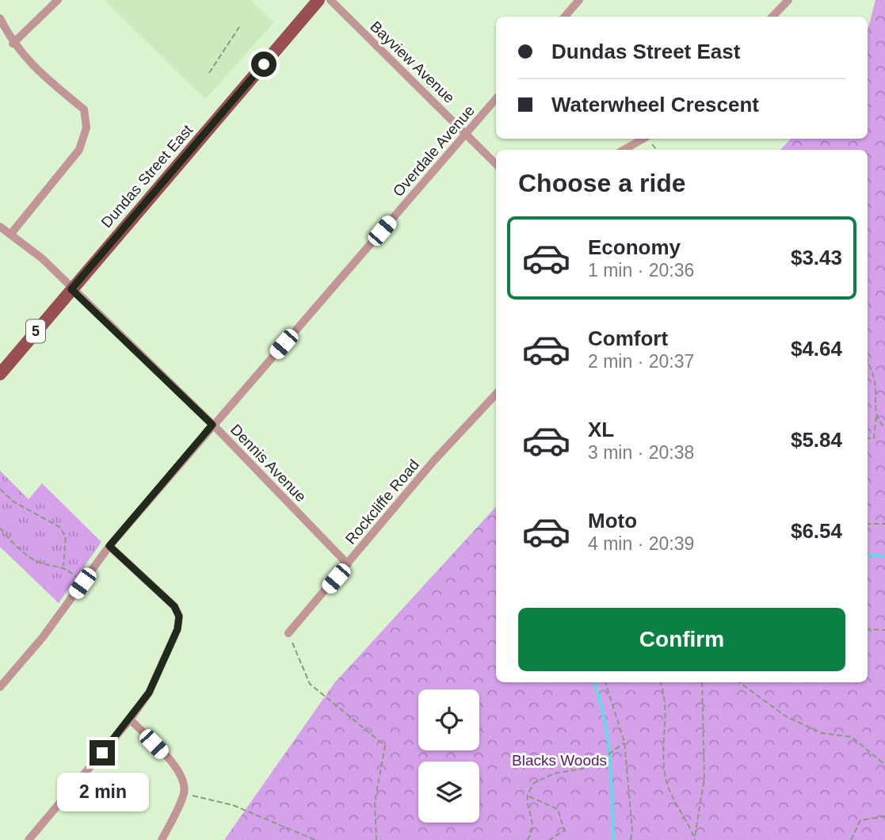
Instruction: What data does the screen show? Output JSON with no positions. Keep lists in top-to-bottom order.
{
  "streets": {
    "main road": ["Dundas Street East", "5"],
    "street": [
      "Bayview Avenue",
      "Overdale Avenue",
      "Dennis Avenue",
      "Rockcliffe Road"
    ]
  },
  "crossings": [
    ["Bayview Avenue", "Overdale Avenue"],
    ["Overdale Avenue", "Dennis Avenue"],
    ["Dundas Street East", "Dennis Avenue"],
    ["Dennis Avenue", "Rockcliffe Road"]
  ],
  "parks": ["Blacks Woods"],
  "page": {
    "banner": ["Dundas Street East", "Waterwheel Crescent"],
    "heading": "Choose a ride",
    "list": [
      {
        "name": "Economy",
        "note": "1 min · 20:36",
        "value": "$3.43"
      },
      {
        "name": "Comfort",
        "note": "2 min · 20:37",
        "value": "$4.64"
      },
      {
        "name": "XL",
        "note": "3 min · 20:38",
        "value": "$5.84"
      },
      {
        "name": "Moto",
        "note": "4 min · 20:39",
        "value": "$6.54"
      }
    ],
    "buttons": "Confirm",
    "bubble": "2 min"
  }
}
